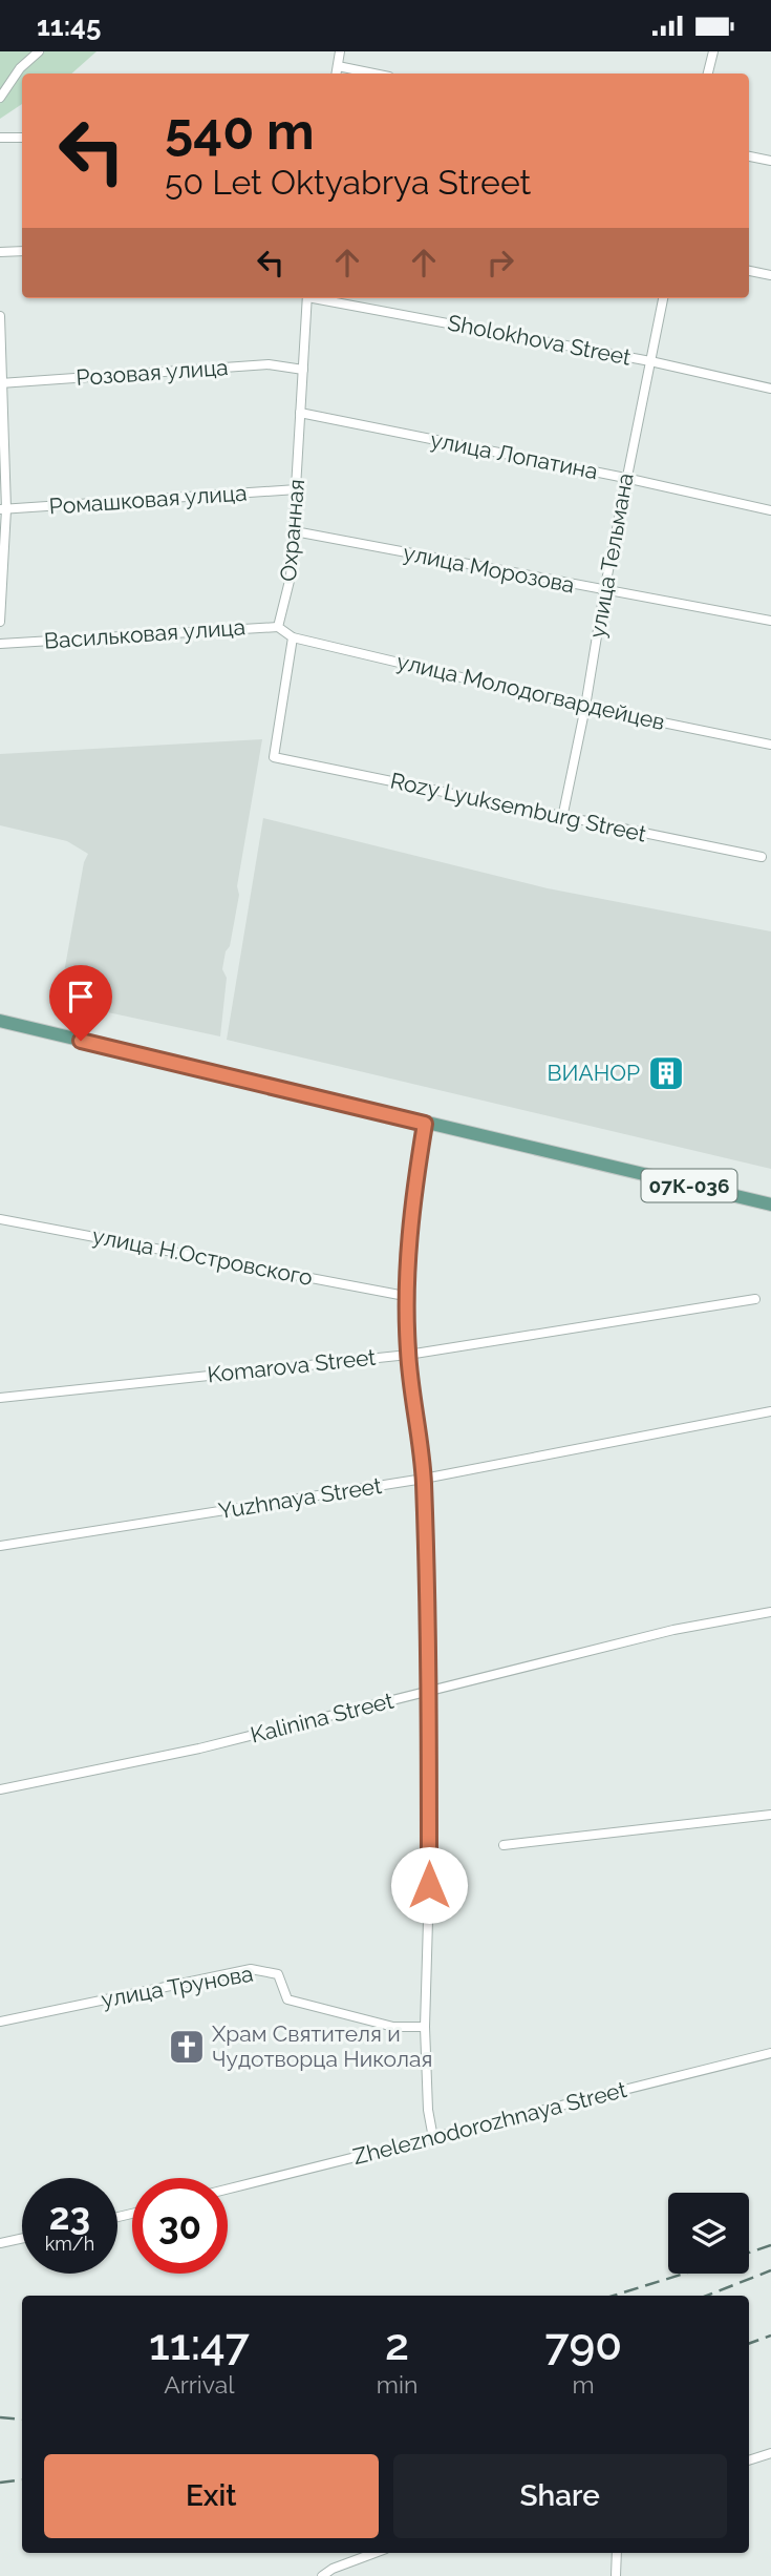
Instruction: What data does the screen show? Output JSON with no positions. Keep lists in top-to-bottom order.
{
  "streets": {
    "main road": ["07К-036"],
    "street": [
      "Sholokhova Street",
      "Розовая улица",
      "улица Лопатина",
      "Ромашковая улица",
      "Охранная",
      "улица Тельмана",
      "улица Морозова",
      "Васильковая улица",
      "улица Молодогвардейцев",
      "Rozy Lyuksemburg Street",
      "улица Н.Островского",
      "Komarova Street",
      "Yuzhnaya Street",
      "Kalinina Street",
      "улица Трунова",
      "Zheleznodorozhnaya Street"
    ]
  },
  "crossings": [
    ["Sholokhova Street", "улица Тельмана"],
    ["Розовая улица", "Охранная"],
    ["улица Лопатина", "Охранная"],
    ["улица Лопатина", "улица Тельмана"],
    ["Ромашковая улица", "Охранная"],
    ["Охранная", "улица Морозова"],
    ["Охранная", "Васильковая улица"],
    ["улица Тельмана", "улица Морозова"],
    ["улица Тельмана", "улица Молодогвардейцев"],
    ["улица Тельмана", "Rozy Lyuksemburg Street"],
    ["улица Молодогвардейцев", "Rozy Lyuksemburg Street"]
  ],
  "places": {
    "building": ["ВИАНОР"],
    "church": ["Храм Святителя и Чудотворца Николая"]
  },
  "page": {
    "status": "11:45",
    "turn": ["540 m", "50 Let Oktyabrya Street"],
    "speed": "23 km/h",
    "limit": "30",
    "eta": [
      "11:47",
      "Arrival",
      "2",
      "min",
      "790",
      "m"
    ],
    "buttons": ["Exit", "Share"]
  }
}
